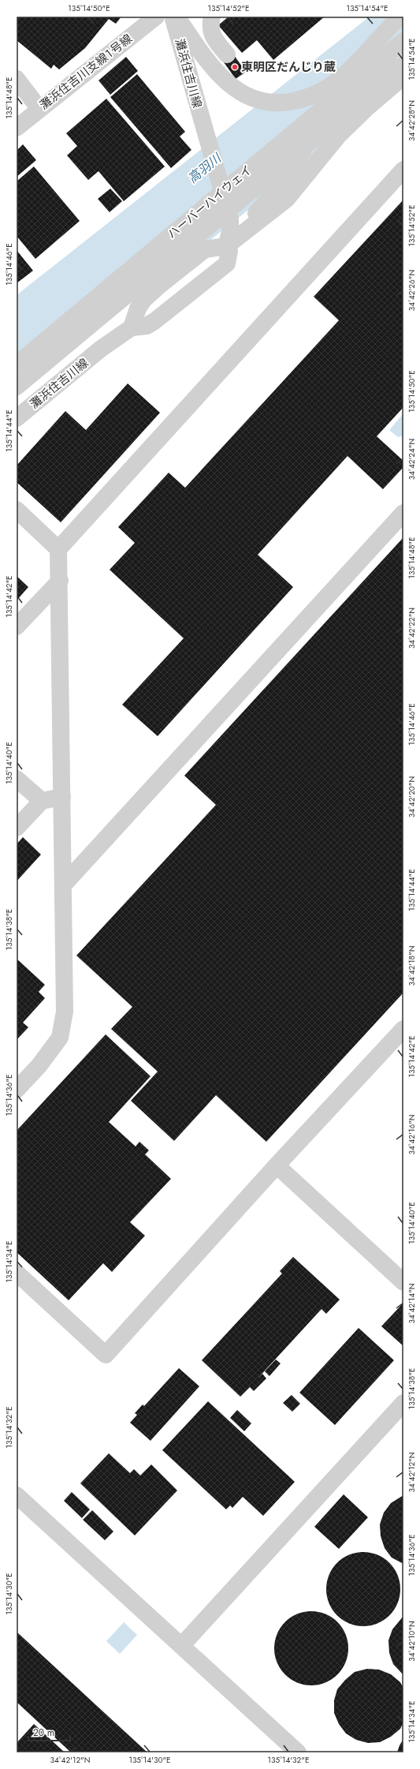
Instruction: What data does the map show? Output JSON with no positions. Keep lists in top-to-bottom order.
{
  "streets": {
    "street": ["灘浜住吉川支線１号線", "灘浜住吉川線", "ハーバーハイウェイ"]
  },
  "water": ["高羽川"],
  "places": ["東明区だんじり蔵"],
  "scale_bar": "20 m",
  "coordinates": [
    "135°14'50\"E",
    "135°14'52\"E",
    "135°14'54\"E",
    "135°14'48\"E",
    "34°42'28\"N",
    "135°14'46\"E",
    "34°42'26\"N",
    "135°14'44\"E",
    "34°42'24\"N",
    "135°14'42\"E",
    "34°42'22\"N",
    "135°14'40\"E",
    "34°42'20\"N",
    "135°14'38\"E",
    "34°42'18\"N",
    "135°14'36\"E",
    "34°42'16\"N",
    "135°14'34\"E",
    "34°42'14\"N",
    "135°14'32\"E",
    "34°42'12\"N",
    "135°14'30\"E",
    "34°42'10\"N"
  ]
}
